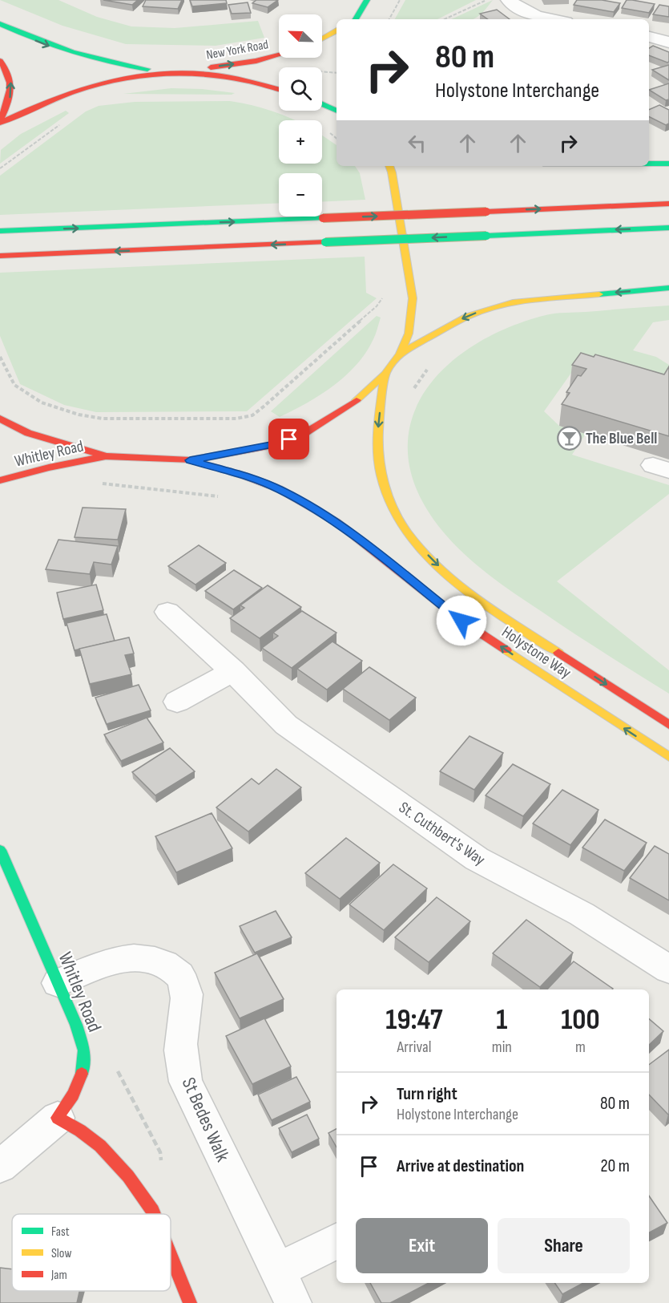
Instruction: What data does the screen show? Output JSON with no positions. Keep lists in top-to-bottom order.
{
  "streets": {
    "main road": ["New York Road", "Whitley Road", "Holystone Way"],
    "street": ["St. Cuthbert's Way", "St Bedes Walk"]
  },
  "crossings": [
    ["Whitley Road", "St Bedes Walk"]
  ],
  "places": {
    "bar": ["The Blue Bell"]
  },
  "legend": ["Fast", "Slow", "Jam"],
  "north": "top left",
  "page": {
    "map_buttons": ["+", "−"],
    "turn": ["80 m", "Holystone Interchange"],
    "eta": [
      "19:47",
      "Arrival",
      "1",
      "min",
      "100",
      "m"
    ],
    "list": [
      {
        "name": "Turn right",
        "note": "Holystone Interchange",
        "value": "80 m"
      },
      {
        "name": "Arrive at destination",
        "value": "20 m"
      }
    ],
    "buttons": ["Exit", "Share"]
  }
}
